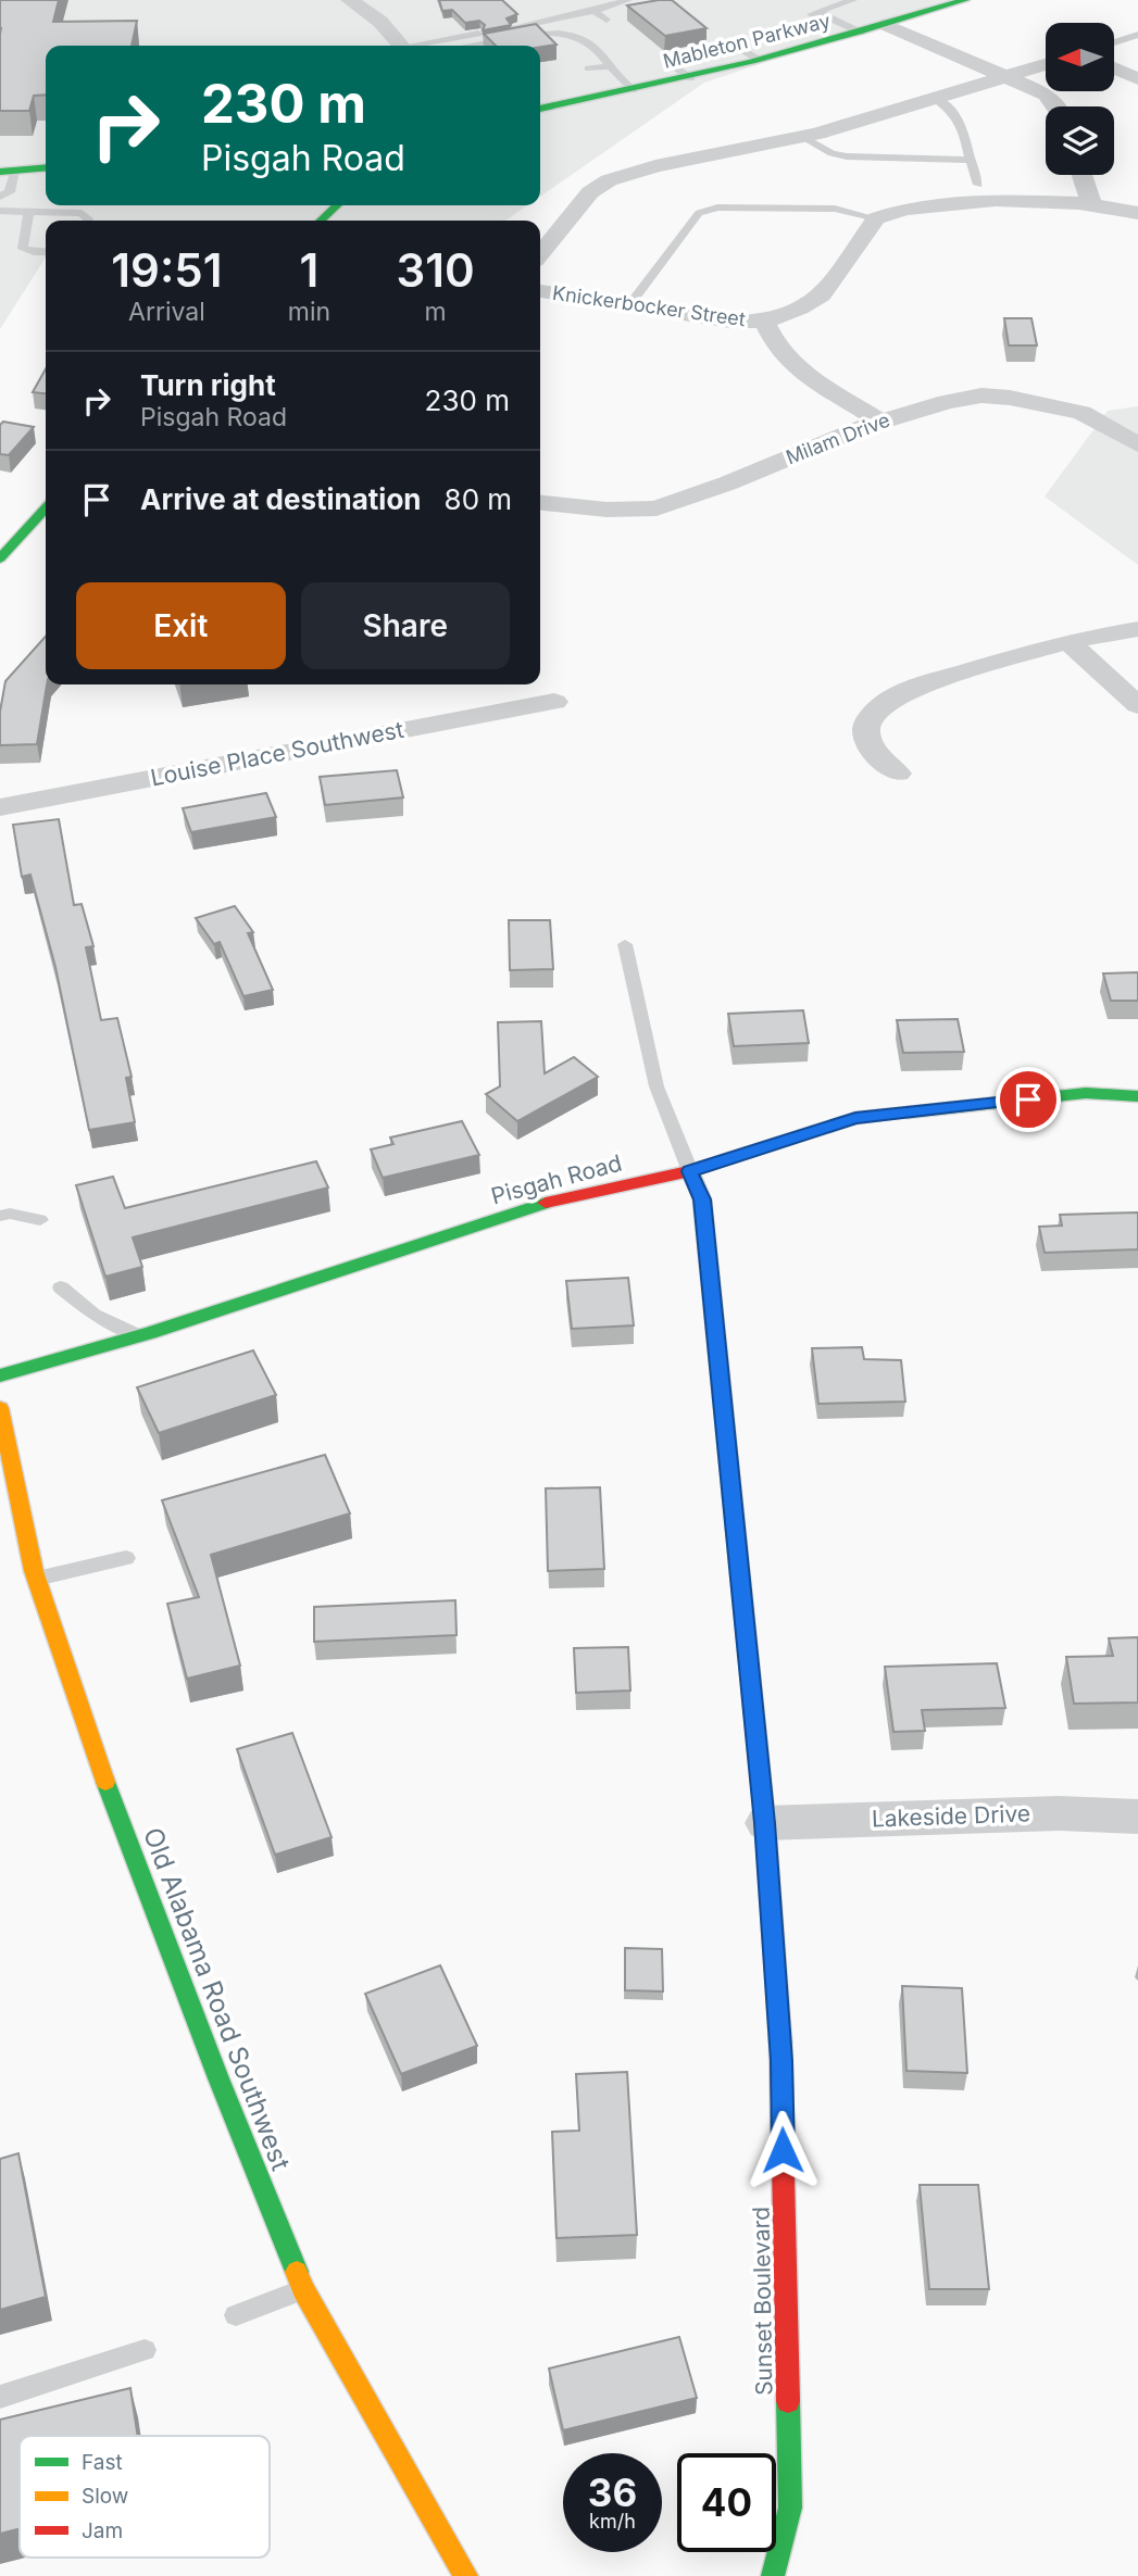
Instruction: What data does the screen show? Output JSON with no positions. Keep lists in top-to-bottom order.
{
  "streets": {
    "street": [
      "Mableton Parkway",
      "Knickerbocker Street",
      "Milam Drive",
      "Louise Place Southwest",
      "Pisgah Road",
      "Lakeside Drive",
      "Old Alabama Road Southwest",
      "Sunset Boulevard"
    ]
  },
  "crossings": [
    ["Pisgah Road", "Sunset Boulevard"],
    ["Lakeside Drive", "Sunset Boulevard"]
  ],
  "legend": ["Fast", "Slow", "Jam"],
  "north": "left",
  "page": {
    "turn": ["230 m", "Pisgah Road"],
    "eta": [
      "19:51",
      "Arrival",
      "1",
      "min",
      "310",
      "m"
    ],
    "list": [
      {
        "name": "Turn right",
        "note": "Pisgah Road",
        "value": "230 m"
      },
      {
        "name": "Arrive at destination",
        "value": "80 m"
      }
    ],
    "buttons": ["Exit", "Share"],
    "speed": "36 km/h",
    "limit": "40"
  }
}
